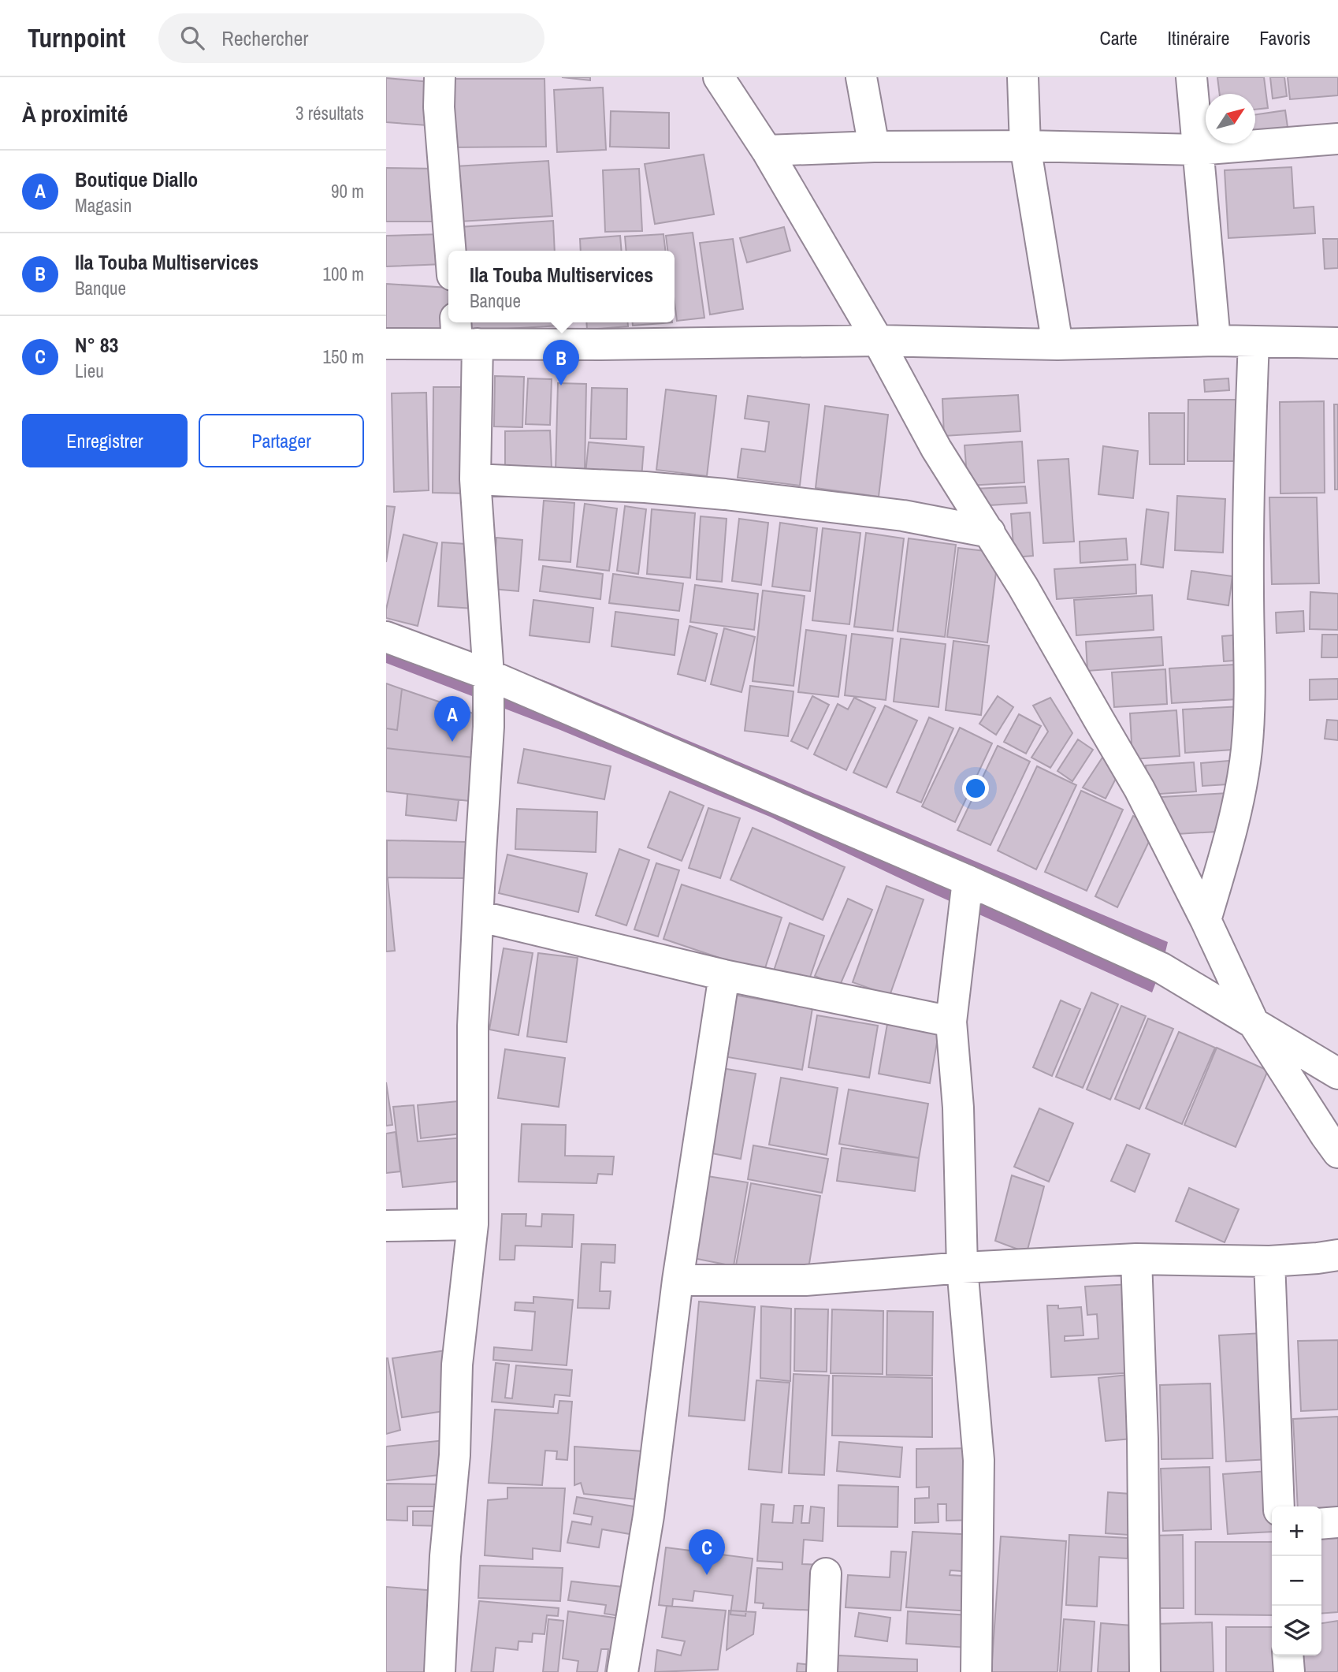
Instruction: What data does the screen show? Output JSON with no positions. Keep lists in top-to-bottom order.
{
  "north": "top right",
  "page": {
    "header": "Turnpoint",
    "search": "Rechercher",
    "nav": ["Carte", "Itinéraire", "Favoris"],
    "heading": ["À proximité", "3 résultats"],
    "list": [
      {
        "mark": "A",
        "name": "Boutique Diallo",
        "note": "Magasin",
        "value": "90 m"
      },
      {
        "mark": "B",
        "name": "Ila Touba Multiservices",
        "note": "Banque",
        "value": "100 m"
      },
      {
        "mark": "C",
        "name": "N° 83",
        "note": "Lieu",
        "value": "150 m"
      }
    ],
    "popup": ["Ila Touba Multiservices", "Banque"],
    "pins": ["B", "A", "C"],
    "buttons": ["Enregistrer", "Partager"],
    "map_buttons": ["+", "−"]
  }
}
